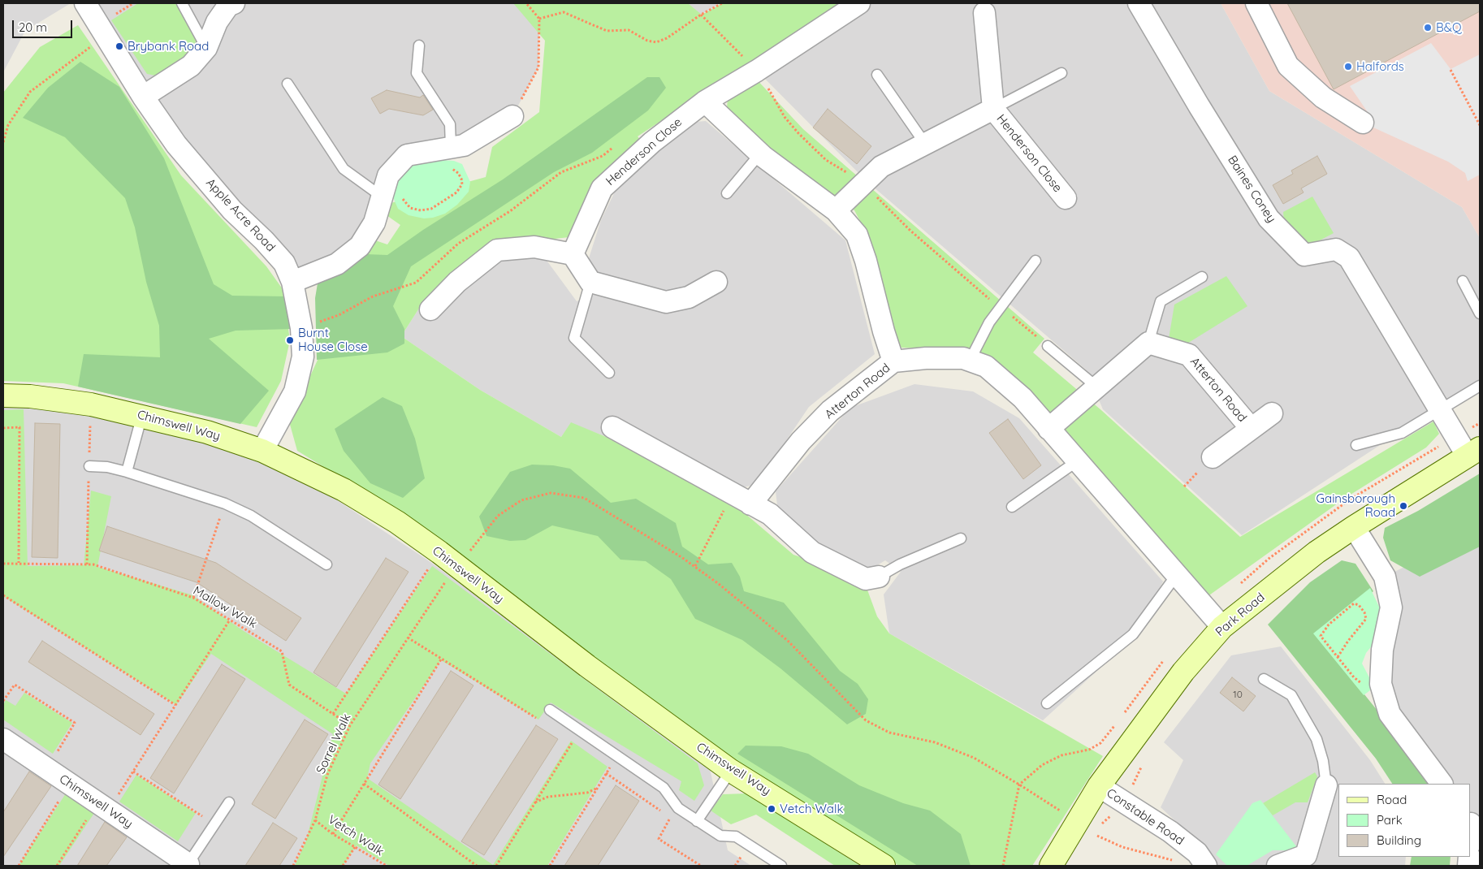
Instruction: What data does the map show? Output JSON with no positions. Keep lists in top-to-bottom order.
{
  "streets": {
    "street": [
      "Henderson Close",
      "Baines Coney",
      "Apple Acre Road",
      "Atterton Road",
      "Chimswell Way",
      "Park Road",
      "Constable Road"
    ],
    "path": ["Mallow Walk", "Sorrel Walk", "Vetch Walk"]
  },
  "crossings": [
    ["Baines Coney", "Park Road"],
    ["Apple Acre Road", "Chimswell Way"],
    ["Atterton Road", "Park Road"],
    ["Mallow Walk", "Sorrel Walk"],
    ["Park Road", "Constable Road"],
    ["Sorrel Walk", "Vetch Walk"]
  ],
  "places": [
    "B&Q",
    "Brybank Road",
    "Halfords",
    "Burnt House Close",
    "Gainsborough Road",
    "Vetch Walk"
  ],
  "house_numbers": ["10"],
  "legend": ["Road", "Park", "Building"],
  "scale_bar": "20 m"
}
